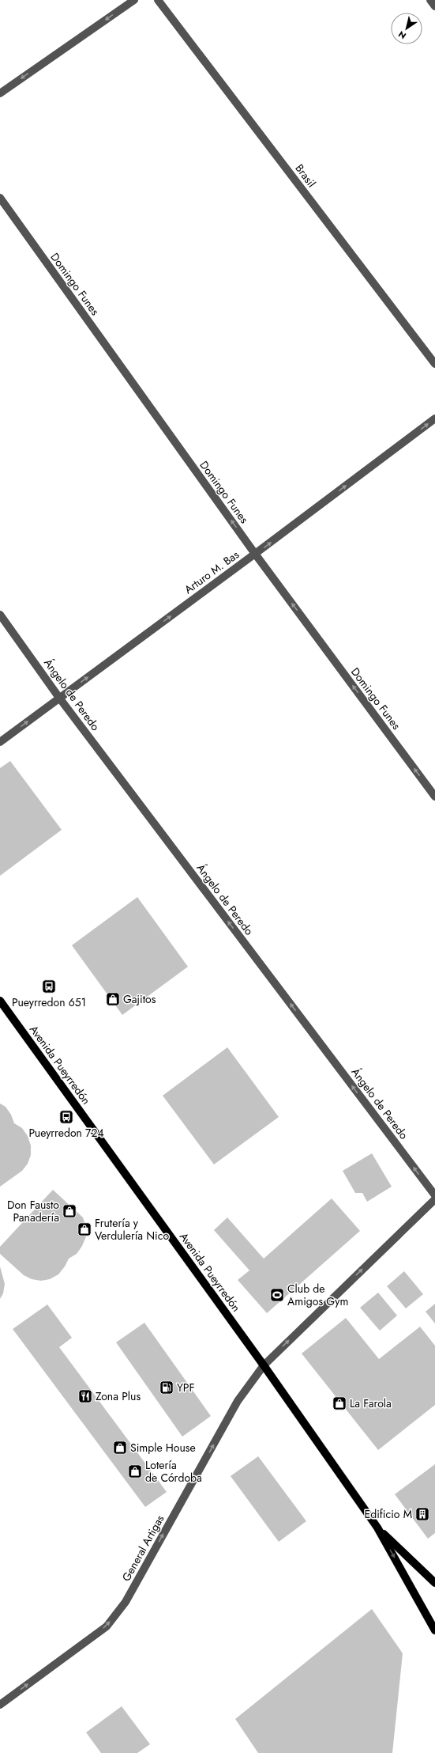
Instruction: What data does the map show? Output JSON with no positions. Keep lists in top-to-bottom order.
{
  "streets": {
    "main road": ["Avenida Pueyrredón"],
    "street": [
      "Brasil",
      "Domingo Funes",
      "Arturo M. Bas",
      "Ángelo de Peredo",
      "General Artigas"
    ]
  },
  "crossings": [
    ["Domingo Funes", "Arturo M. Bas"],
    ["Arturo M. Bas", "Ángelo de Peredo"],
    ["Avenida Pueyrredón", "General Artigas"]
  ],
  "one_way": [
    "Domingo Funes",
    "Arturo M. Bas",
    "Ángelo de Peredo",
    "General Artigas"
  ],
  "places": {
    "bus stop": ["Pueyrredon 651", "Pueyrredon 724"],
    "shop": [
      "Gajitos",
      "Don Fausto Panadería",
      "Frutería y Verdulería Nico",
      "La Farola",
      "Simple House",
      "Lotería de Córdoba"
    ],
    "sports": ["Club de Amigos Gym"],
    "fuel station": ["YPF"],
    "restaurant": ["Zona Plus"],
    "building": ["Edificio M"]
  },
  "north": "bottom left"
}
